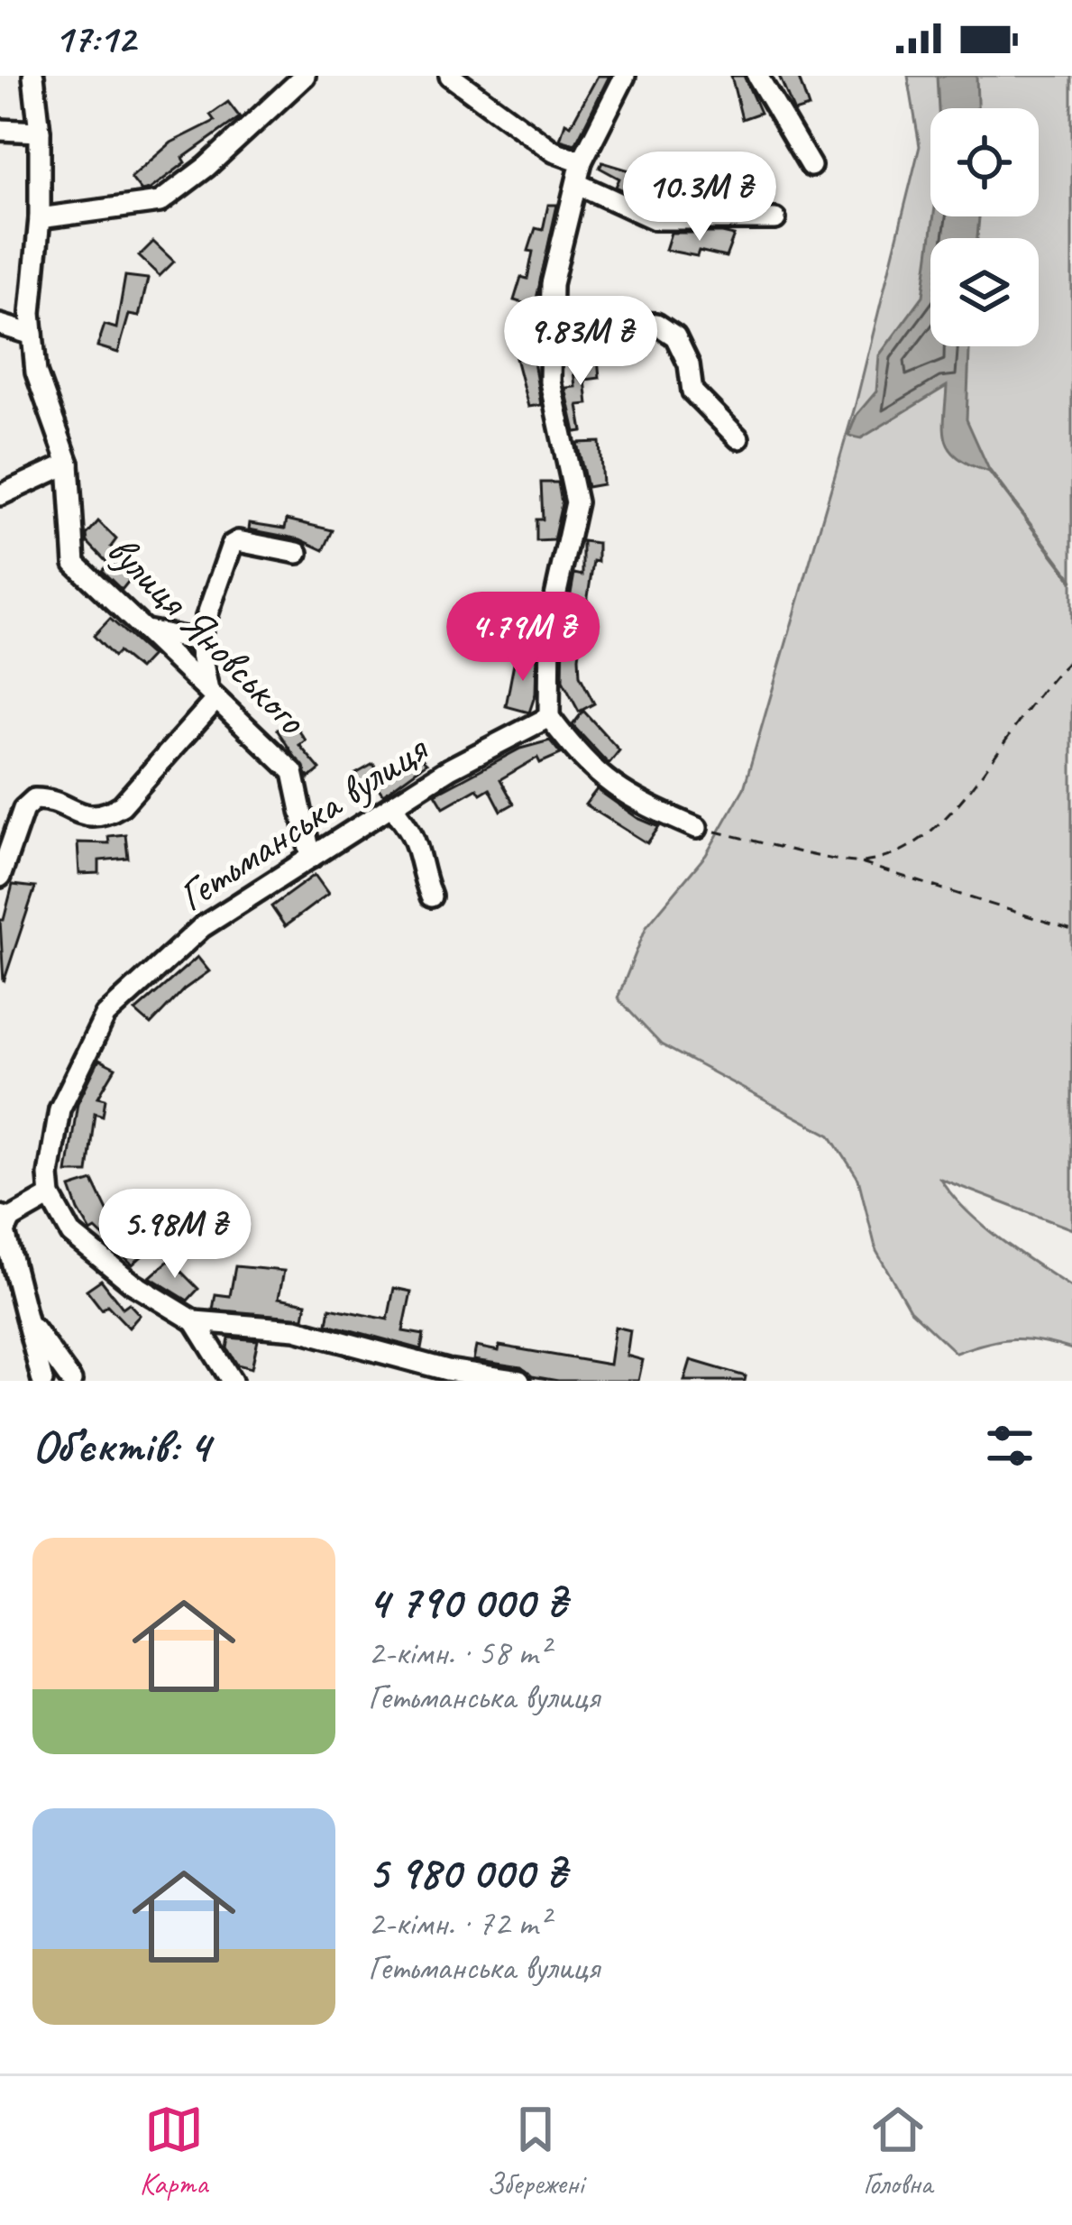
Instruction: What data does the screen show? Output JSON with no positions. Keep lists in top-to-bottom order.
{
  "streets": {
    "street": ["вулиця Яновського", "Гетьманська вулиця"]
  },
  "crossings": [
    ["вулиця Яновського", "Гетьманська вулиця"]
  ],
  "page": {
    "status": "17:12",
    "price": [
      "10.3M ₴",
      "9.83M ₴",
      "4.79M ₴",
      "5.98M ₴"
    ],
    "heading": "Об’єктів: 4",
    "list": [
      {
        "name": "4 790 000 ₴",
        "note": "2-кімн. · 58 m² · Гетьманська вулиця"
      },
      {
        "name": "5 980 000 ₴",
        "note": "2-кімн. · 72 m² · Гетьманська вулиця"
      }
    ],
    "tabs": ["Карта", "Збережені", "Головна"]
  }
}
